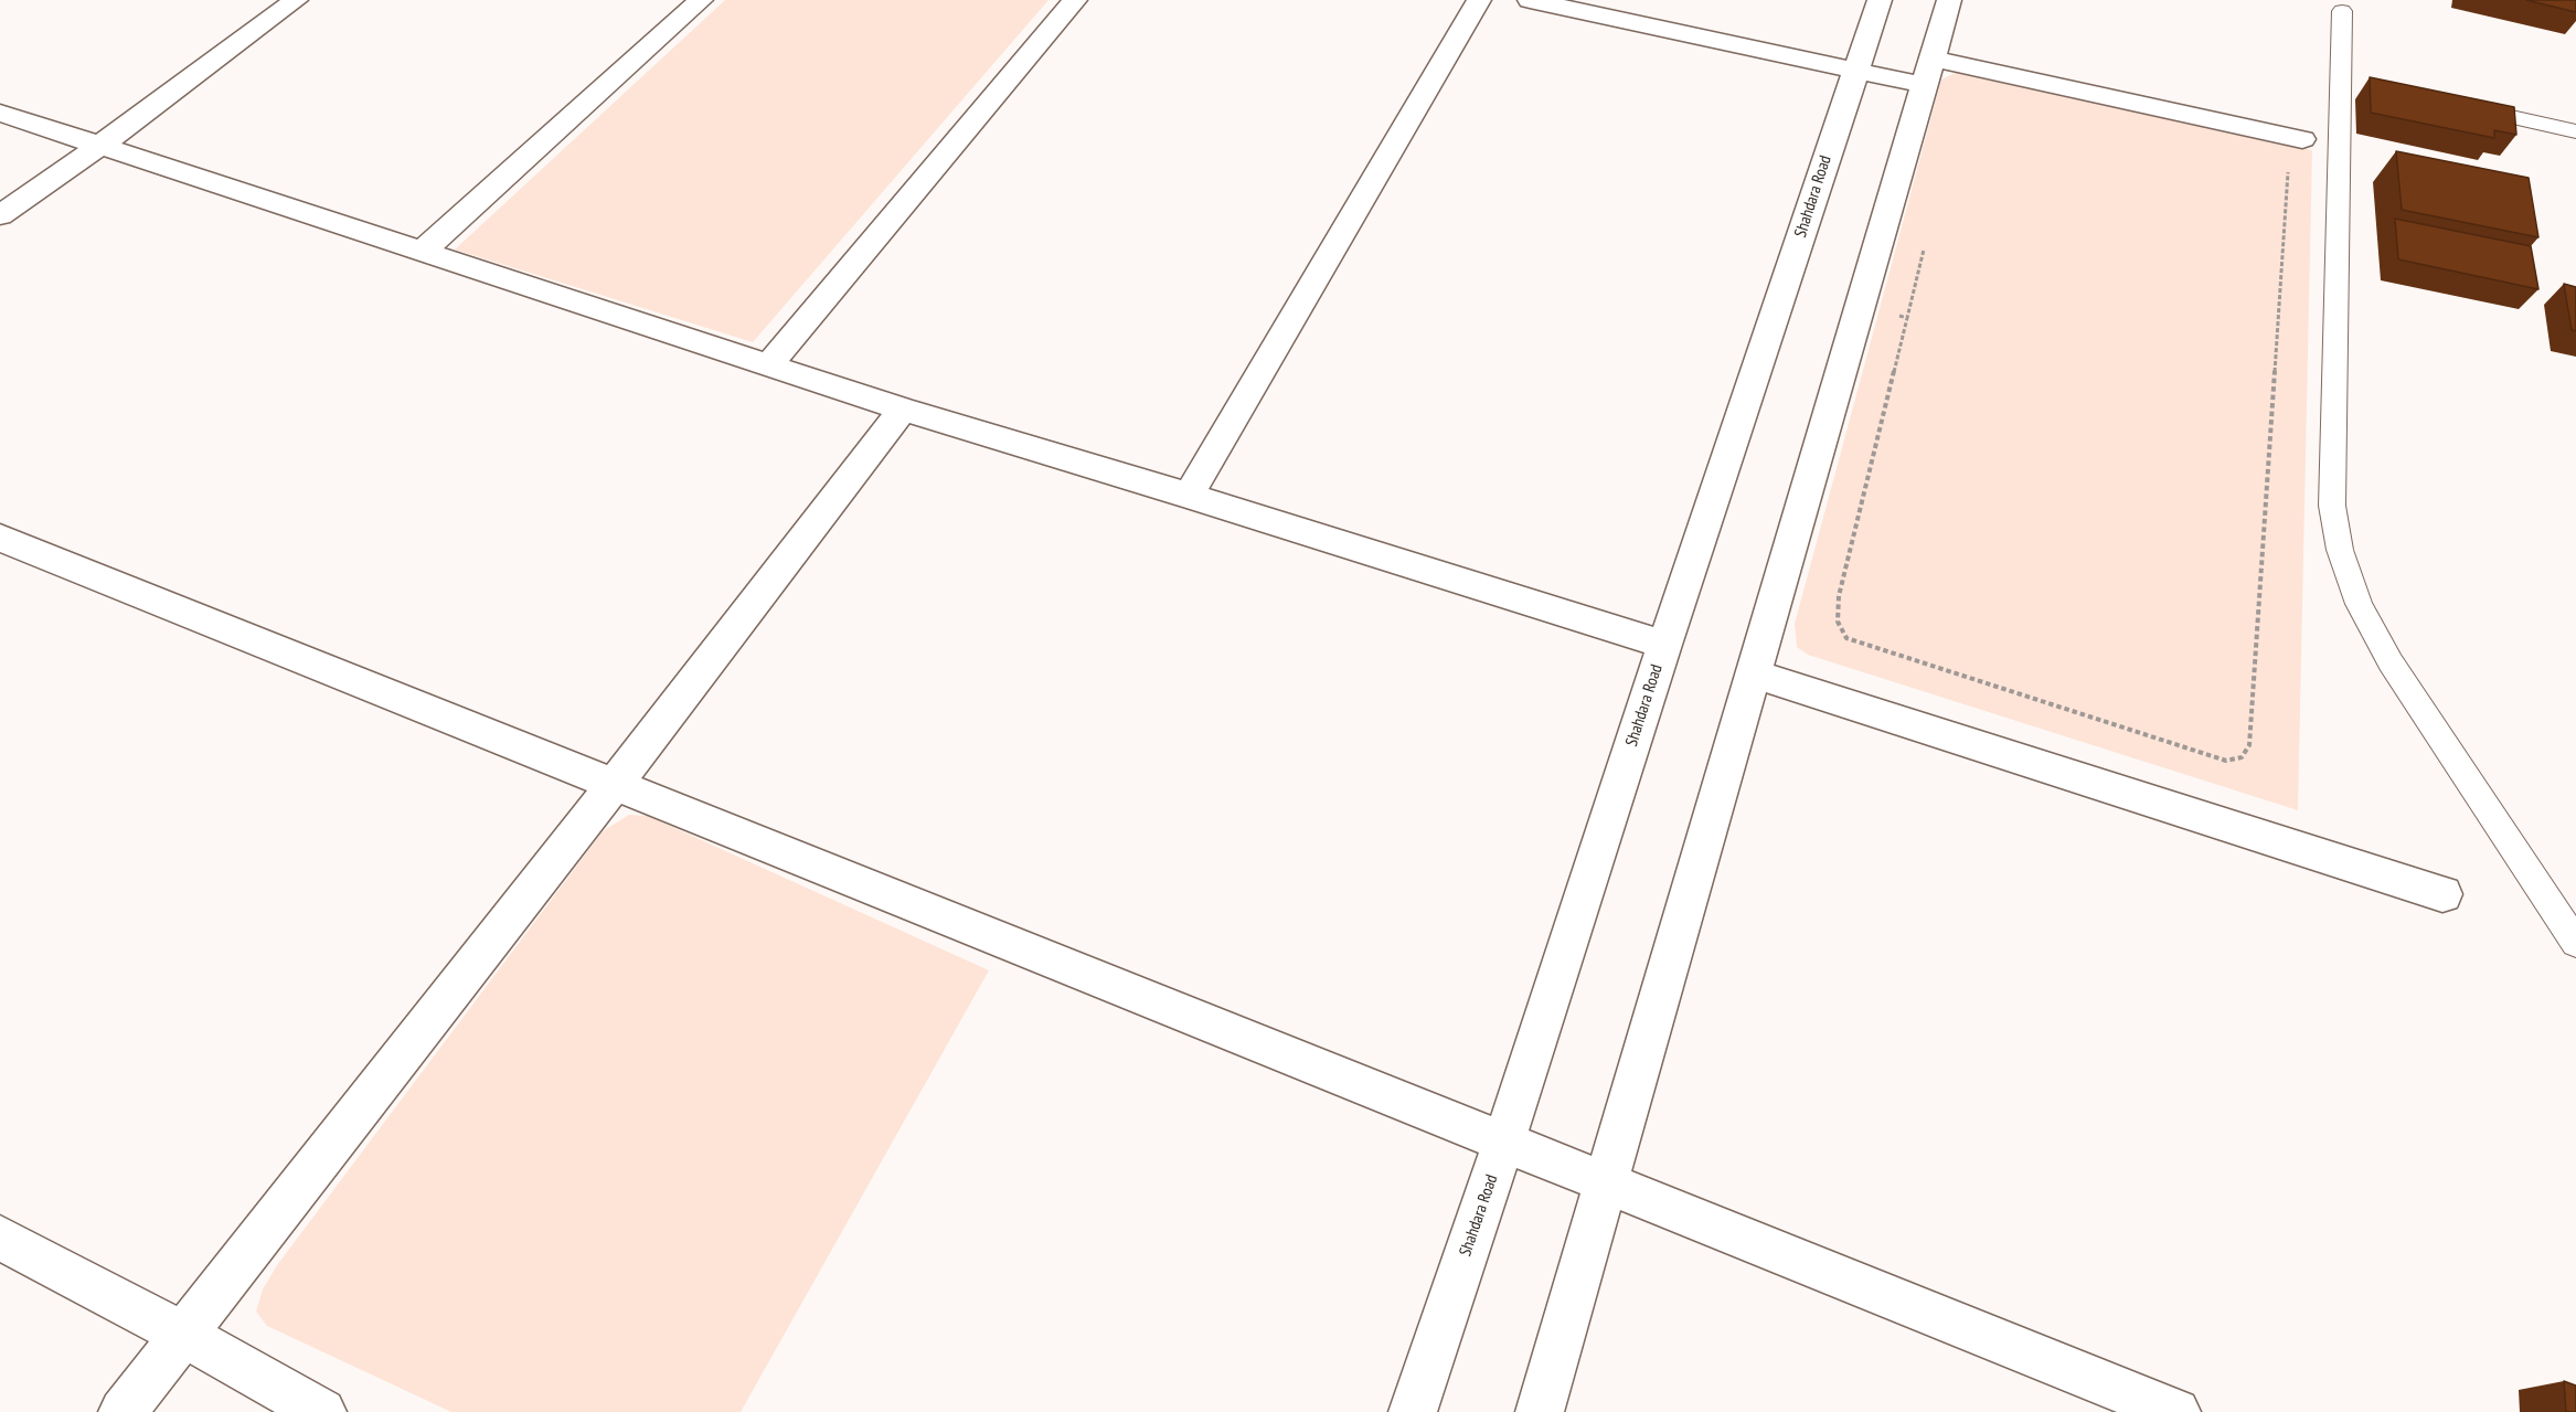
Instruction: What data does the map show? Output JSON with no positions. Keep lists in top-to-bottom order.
{
  "streets": {
    "street": ["Shahdara Road"]
  }
}
